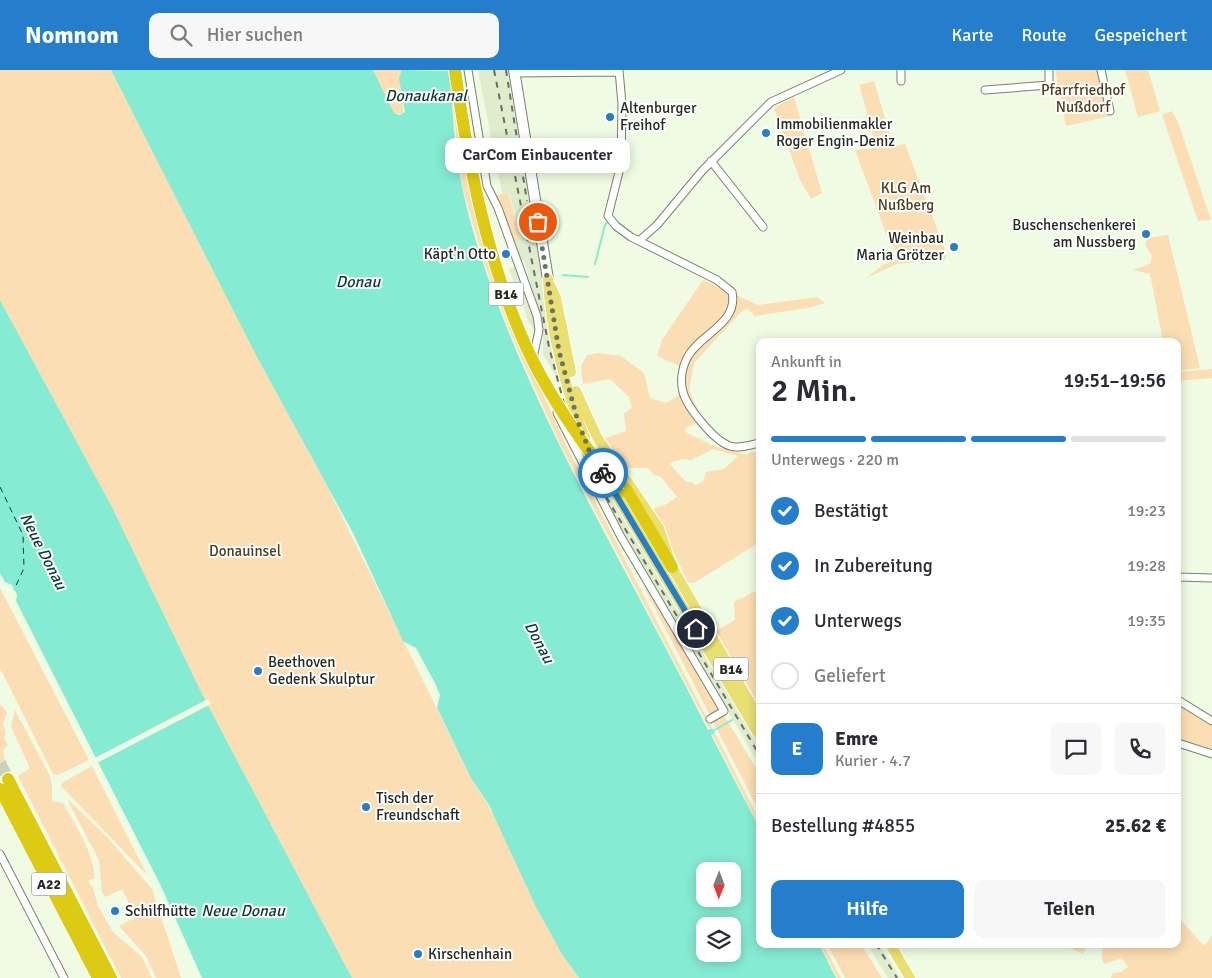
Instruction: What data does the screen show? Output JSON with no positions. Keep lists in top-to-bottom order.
{
  "streets": {
    "highway": ["B14", "A22"]
  },
  "water": ["Donaukanal", "Donau", "Neue Donau"],
  "parks": ["Pfarrfriedhof Nußdorf", "KLG Am Nußberg", "Donauinsel"],
  "places": [
    "Altenburger Freihof",
    "Immobilienmakler Roger Engin-Deniz",
    "CarCom Einbaucenter",
    "Buschenschenkerei am Nussberg",
    "Weinbau Maria Grötzer",
    "Käpt'n Otto",
    "Beethoven Gedenk Skulptur",
    "Tisch der Freundschaft",
    "Schilfhütte",
    "Kirschenhain"
  ],
  "north": "bottom",
  "page": {
    "header": "Nomnom",
    "search": "Hier suchen",
    "nav": ["Karte", "Route", "Gespeichert"],
    "bubble": "CarCom Einbaucenter",
    "heading": ["2 Min.", "Ankunft in", "19:51–19:56"],
    "panel": [
      "Emre",
      "Kurier · 4.7",
      "Bestellung #4855",
      "25.62 €"
    ],
    "bar": "Unterwegs · 220 m",
    "list": [
      ["Bestätigt", "19:23"],
      ["In Zubereitung", "19:28"],
      ["Unterwegs", "19:35"],
      "Geliefert"
    ],
    "round": "E",
    "buttons": ["Hilfe", "Teilen"]
  }
}
